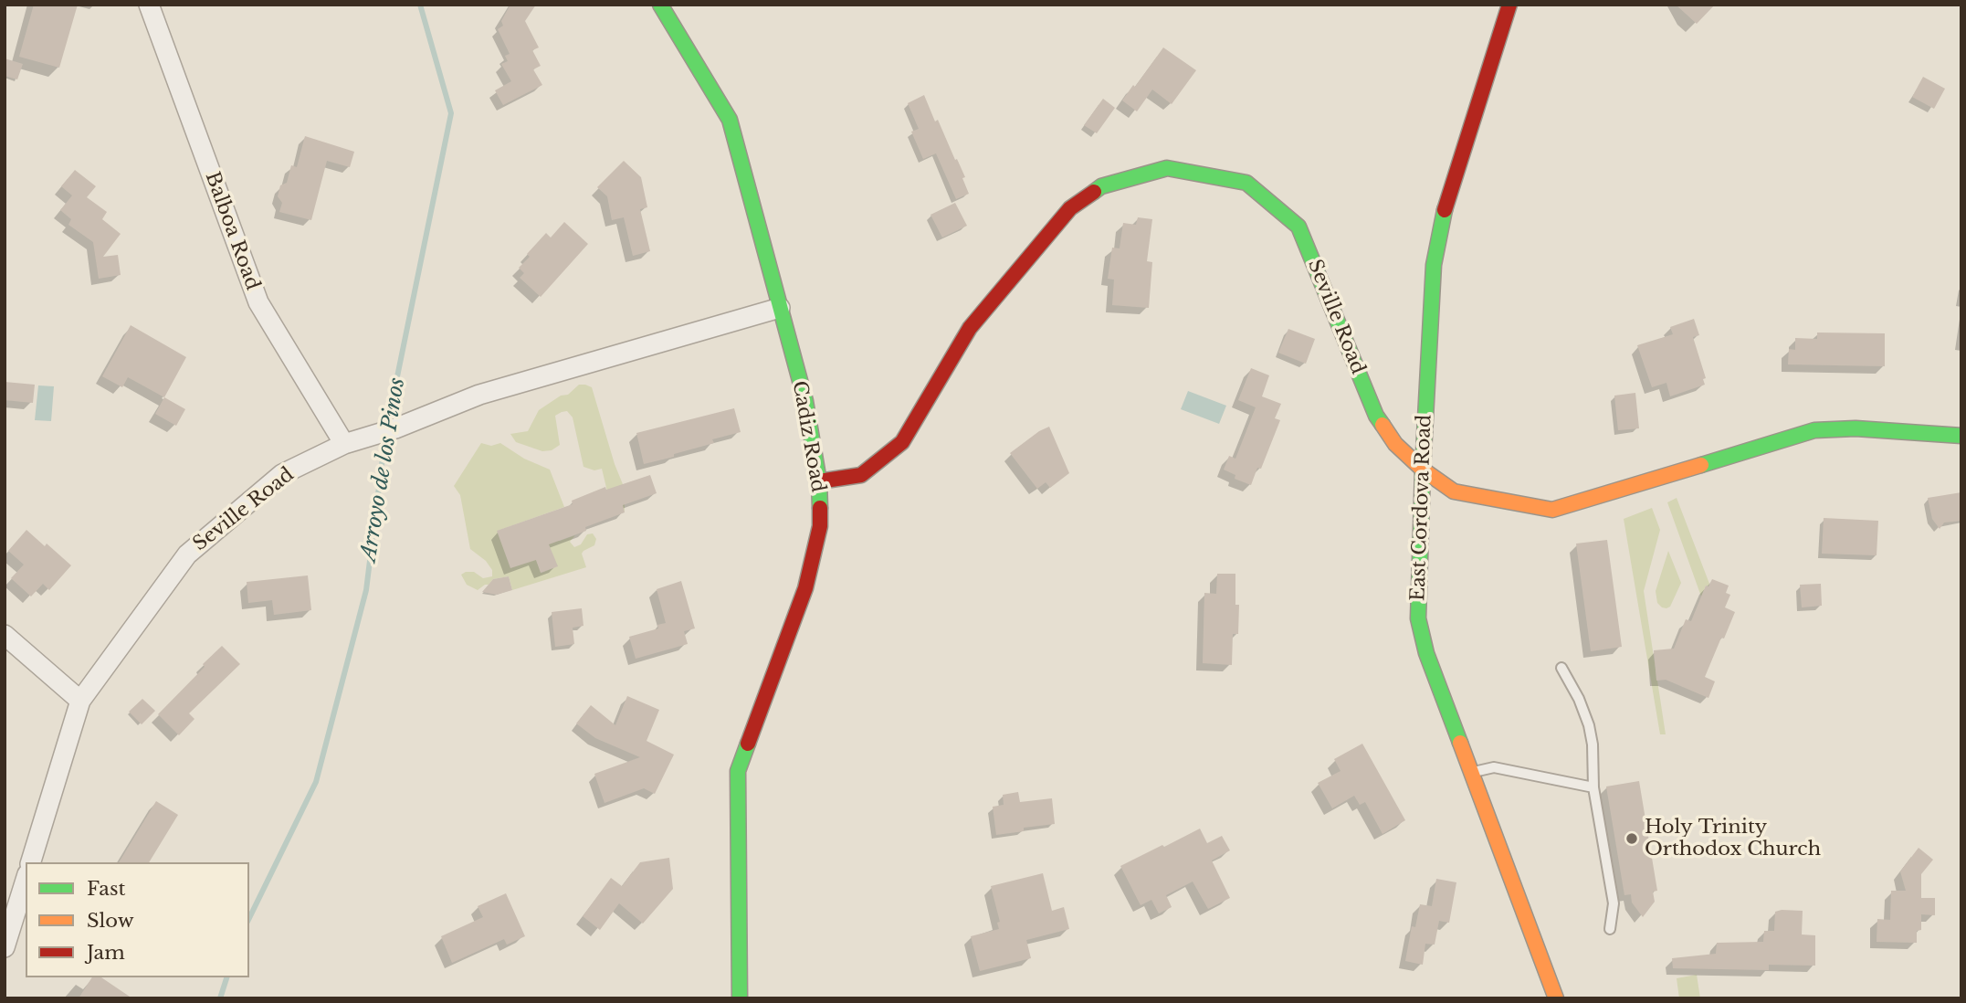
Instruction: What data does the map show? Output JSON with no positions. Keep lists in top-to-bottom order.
{
  "streets": {
    "street": [
      "Balboa Road",
      "Seville Road",
      "Cadiz Road",
      "East Cordova Road"
    ]
  },
  "crossings": [
    ["Balboa Road", "Seville Road"],
    ["Seville Road", "Cadiz Road"],
    ["Seville Road", "East Cordova Road"]
  ],
  "water": ["Arroyo de los Pinos"],
  "places": ["Holy Trinity Orthodox Church"],
  "legend": ["Fast", "Slow", "Jam"]
}
